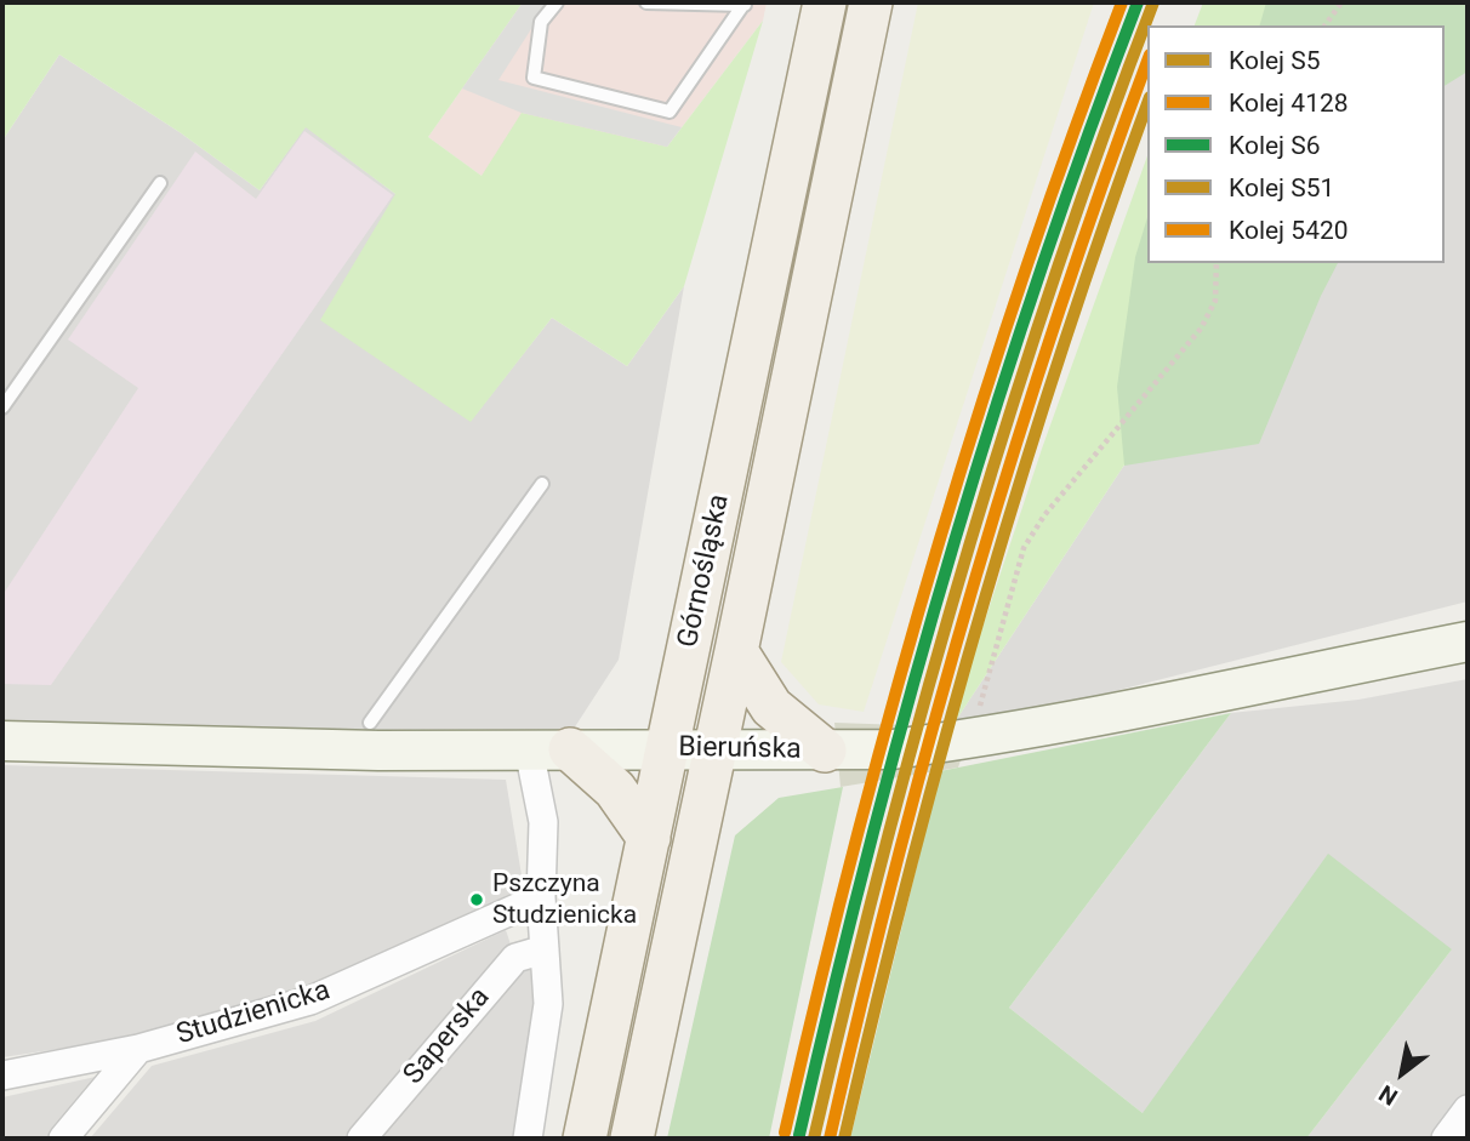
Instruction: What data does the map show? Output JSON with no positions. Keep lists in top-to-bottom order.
{
  "streets": {
    "main road": ["Górnośląska"],
    "street": ["Bieruńska", "Studzienicka", "Saperska"]
  },
  "crossings": [
    ["Górnośląska", "Bieruńska"]
  ],
  "places": ["Pszczyna Studzienicka"],
  "lines": [
    "rail line S5",
    "rail line S6",
    "rail line 5420",
    "rail line 4128",
    "rail line S51"
  ],
  "legend": [
    "Kolej S5",
    "Kolej 4128",
    "Kolej S6",
    "Kolej S51",
    "Kolej 5420"
  ],
  "north": "bottom left"
}
